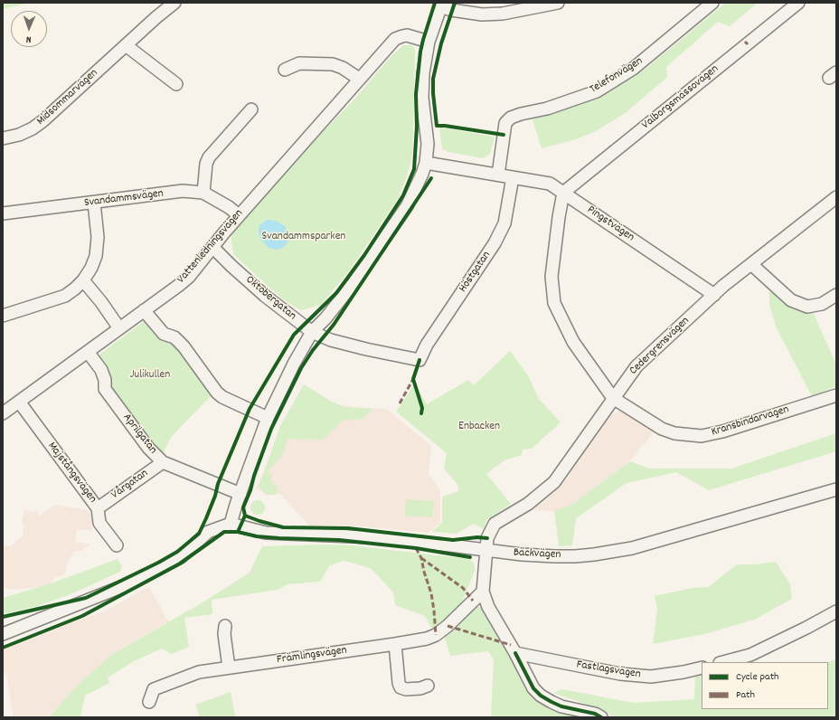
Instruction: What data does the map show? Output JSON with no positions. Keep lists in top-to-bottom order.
{
  "streets": {
    "street": [
      "Telefonvägen",
      "Midsommarvägen",
      "Valborgsmässovägen",
      "Svandammsvägen",
      "Pingstvägen",
      "Vattenledningsvägen",
      "Höstgatan",
      "Oktobergatan",
      "Cedergrensvägen",
      "Kransbindarvägen",
      "Aprilgatan",
      "Majstångsvägen",
      "Vårgatan",
      "Bäckvägen",
      "Främlingsvägen",
      "Fastlagsvägen"
    ]
  },
  "crossings": [
    ["Telefonvägen", "Pingstvägen"],
    ["Valborgsmässovägen", "Pingstvägen"],
    ["Valborgsmässovägen", "Kransbindarvägen"],
    ["Svandammsvägen", "Vattenledningsvägen"],
    ["Pingstvägen", "Höstgatan"],
    ["Pingstvägen", "Cedergrensvägen"],
    ["Pingstvägen", "Kransbindarvägen"],
    ["Vattenledningsvägen", "Oktobergatan"],
    ["Vattenledningsvägen", "Aprilgatan"],
    ["Vattenledningsvägen", "Majstångsvägen"],
    ["Höstgatan", "Oktobergatan"],
    ["Cedergrensvägen", "Kransbindarvägen"],
    ["Cedergrensvägen", "Bäckvägen"],
    ["Cedergrensvägen", "Främlingsvägen"],
    ["Aprilgatan", "Vårgatan"],
    ["Majstångsvägen", "Vårgatan"]
  ],
  "parks": ["Svandammsparken", "Julikullen", "Enbacken"],
  "legend": ["Cycle path", "Path"],
  "north": "bottom"
}
